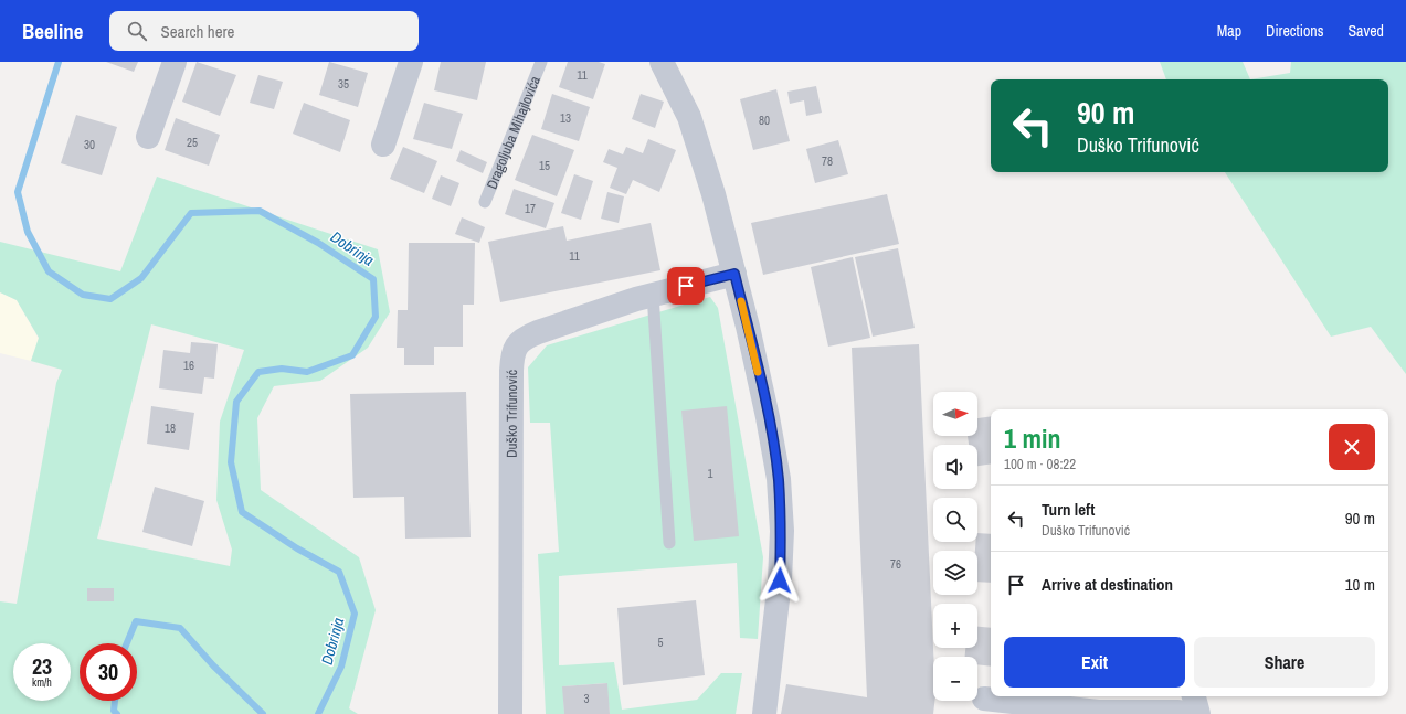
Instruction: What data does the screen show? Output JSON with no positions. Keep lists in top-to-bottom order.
{
  "streets": {
    "street": ["Duško Trifunović"],
    "lane": ["Dragoljuba Mihajlovića"]
  },
  "water": ["Dobrinja"],
  "house_numbers": [
    "11",
    "35",
    "13",
    "80",
    "25",
    "30",
    "78",
    "15",
    "17",
    "11",
    "16",
    "18",
    "1",
    "76",
    "5",
    "3"
  ],
  "north": "right",
  "page": {
    "header": "Beeline",
    "search": "Search here",
    "nav": ["Map", "Directions", "Saved"],
    "turn": ["90 m", "Duško Trifunović"],
    "map_buttons": ["+", "−"],
    "heading": ["1 min", "100 m · 08:22"],
    "list": [
      {
        "name": "Turn left",
        "note": "Duško Trifunović",
        "value": "90 m"
      },
      {
        "name": "Arrive at destination",
        "value": "10 m"
      }
    ],
    "buttons": ["Exit", "Share"],
    "speed": "23 km/h",
    "limit": "30"
  }
}
